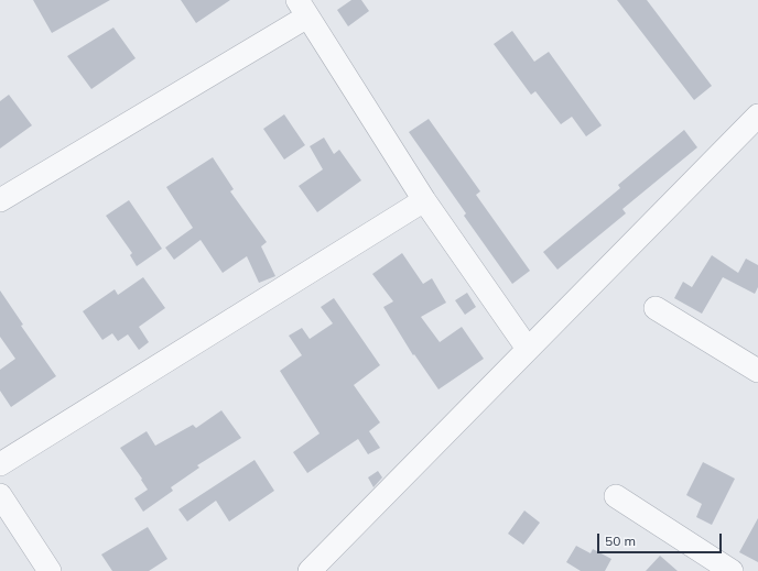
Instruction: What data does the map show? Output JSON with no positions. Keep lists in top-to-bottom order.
{
  "scale_bar": "50 m"
}
